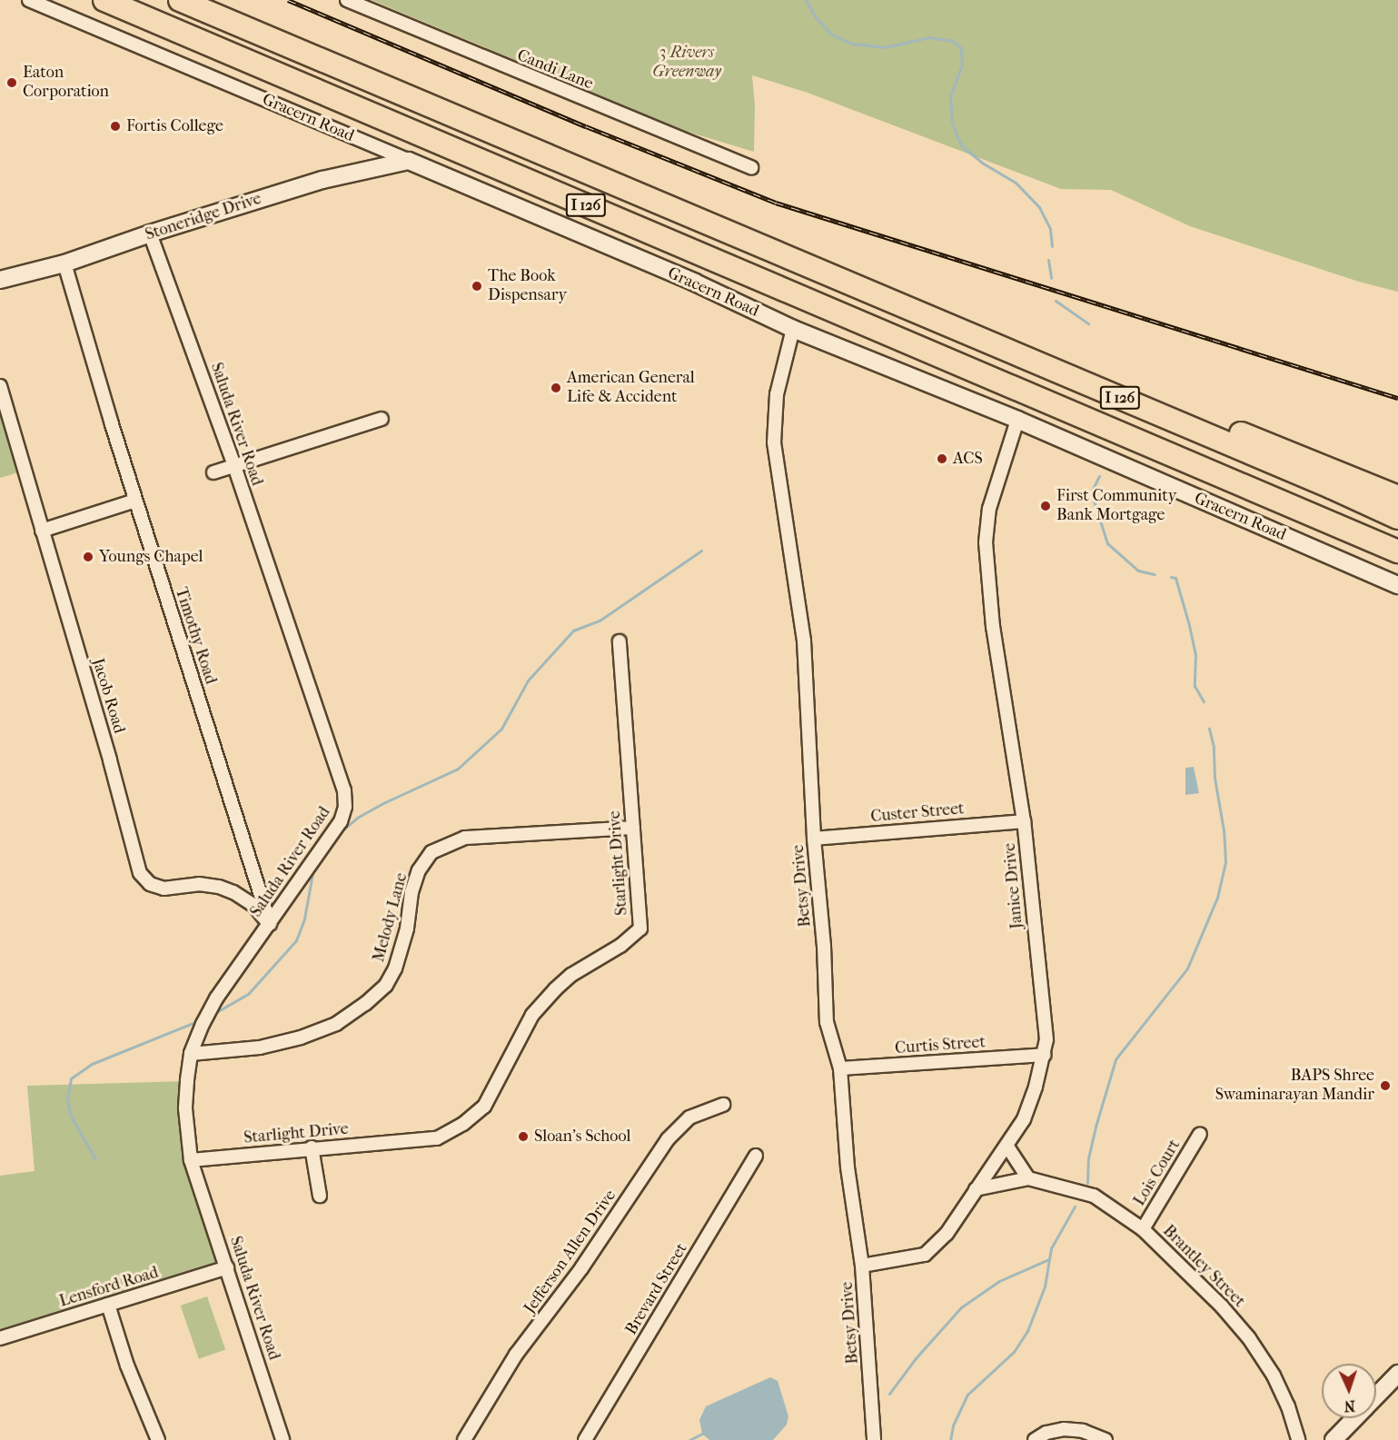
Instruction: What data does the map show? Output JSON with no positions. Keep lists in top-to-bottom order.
{
  "streets": {
    "highway": ["I 126"],
    "street": [
      "Candi Lane",
      "Gracern Road",
      "Stoneridge Drive",
      "Saluda River Road",
      "Timothy Road",
      "Jacob Road",
      "Custer Street",
      "Starlight Drive",
      "Betsy Drive",
      "Janice Drive",
      "Melody Lane",
      "Curtis Street",
      "Lois Court",
      "Jefferson Allen Drive",
      "Brantley Street",
      "Lensford Road",
      "Brevard Street"
    ]
  },
  "crossings": [
    ["Gracern Road", "Stoneridge Drive"],
    ["Gracern Road", "Betsy Drive"],
    ["Gracern Road", "Janice Drive"],
    ["Stoneridge Drive", "Saluda River Road"],
    ["Stoneridge Drive", "Timothy Road"],
    ["Saluda River Road", "Timothy Road"],
    ["Saluda River Road", "Jacob Road"],
    ["Saluda River Road", "Starlight Drive"],
    ["Saluda River Road", "Melody Lane"],
    ["Saluda River Road", "Lensford Road"],
    ["Timothy Road", "Jacob Road"],
    ["Custer Street", "Betsy Drive"],
    ["Custer Street", "Janice Drive"],
    ["Starlight Drive", "Melody Lane"],
    ["Betsy Drive", "Janice Drive"],
    ["Betsy Drive", "Curtis Street"],
    ["Janice Drive", "Curtis Street"],
    ["Janice Drive", "Brantley Street"],
    ["Lois Court", "Brantley Street"]
  ],
  "parks": ["3 Rivers Greenway"],
  "places": [
    "Eaton Corporation",
    "Fortis College",
    "The Book Dispensary",
    "American General Life & Accident",
    "ACS",
    "First Community Bank Mortgage",
    "Youngs Chapel",
    "BAPS Shree Swaminarayan Mandir",
    "Sloan's School"
  ],
  "north": "bottom"
}
